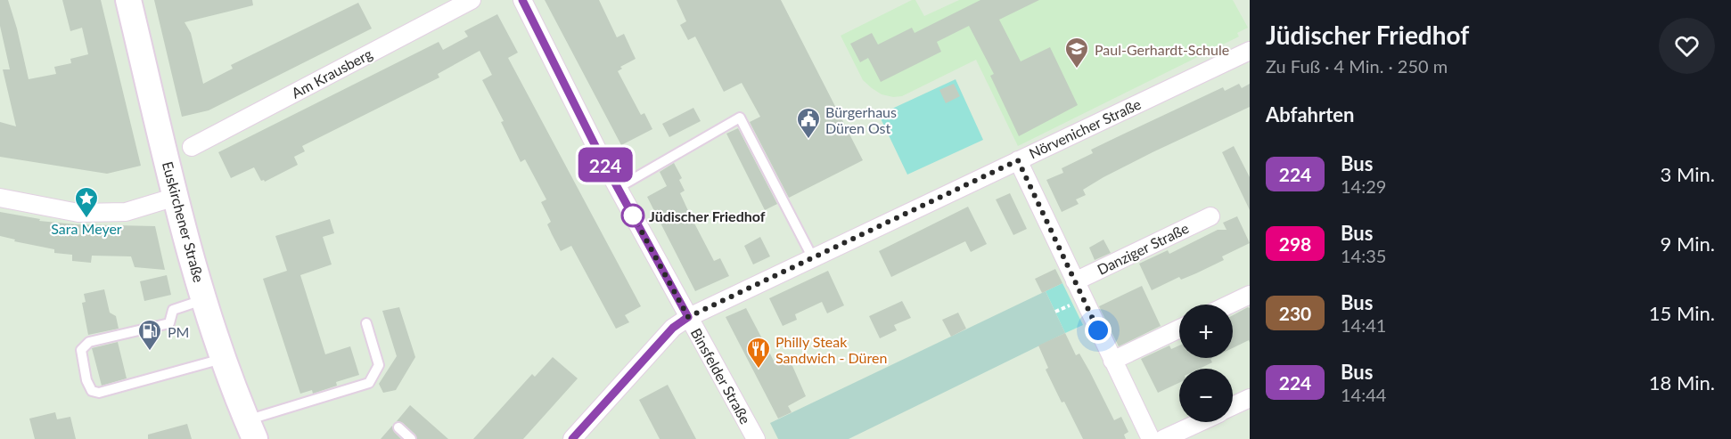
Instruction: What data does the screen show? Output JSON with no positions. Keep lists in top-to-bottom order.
{
  "streets": {
    "street": [
      "Am Krausberg",
      "Nörvenicher Straße",
      "Euskirchener Straße",
      "Danziger Straße",
      "Binsfelder Straße"
    ]
  },
  "crossings": [
    ["Nörvenicher Straße", "Binsfelder Straße"]
  ],
  "places": {
    "school or university": ["Paul-Gerhardt-Schule"],
    "public building": ["Bürgerhaus Düren Ost"],
    "other": ["Jüdischer Friedhof"],
    "place": ["Sara Meyer"],
    "fuel station": ["PM"],
    "restaurant": ["Philly Steak Sandwich - Düren"]
  },
  "lines": ["bus line 224"],
  "page": {
    "on_map": "224",
    "heading": [
      ["Jüdischer Friedhof", "Zu Fuß · 4 Min. · 250 m"],
      "Abfahrten"
    ],
    "list": [
      {
        "mark": "224",
        "name": "Bus",
        "note": "14:29",
        "value": "3 Min."
      },
      {
        "mark": "298",
        "name": "Bus",
        "note": "14:35",
        "value": "9 Min."
      },
      {
        "mark": "230",
        "name": "Bus",
        "note": "14:41",
        "value": "15 Min."
      },
      {
        "mark": "224",
        "name": "Bus",
        "note": "14:44",
        "value": "18 Min."
      }
    ],
    "map_buttons": ["+", "−"]
  }
}
